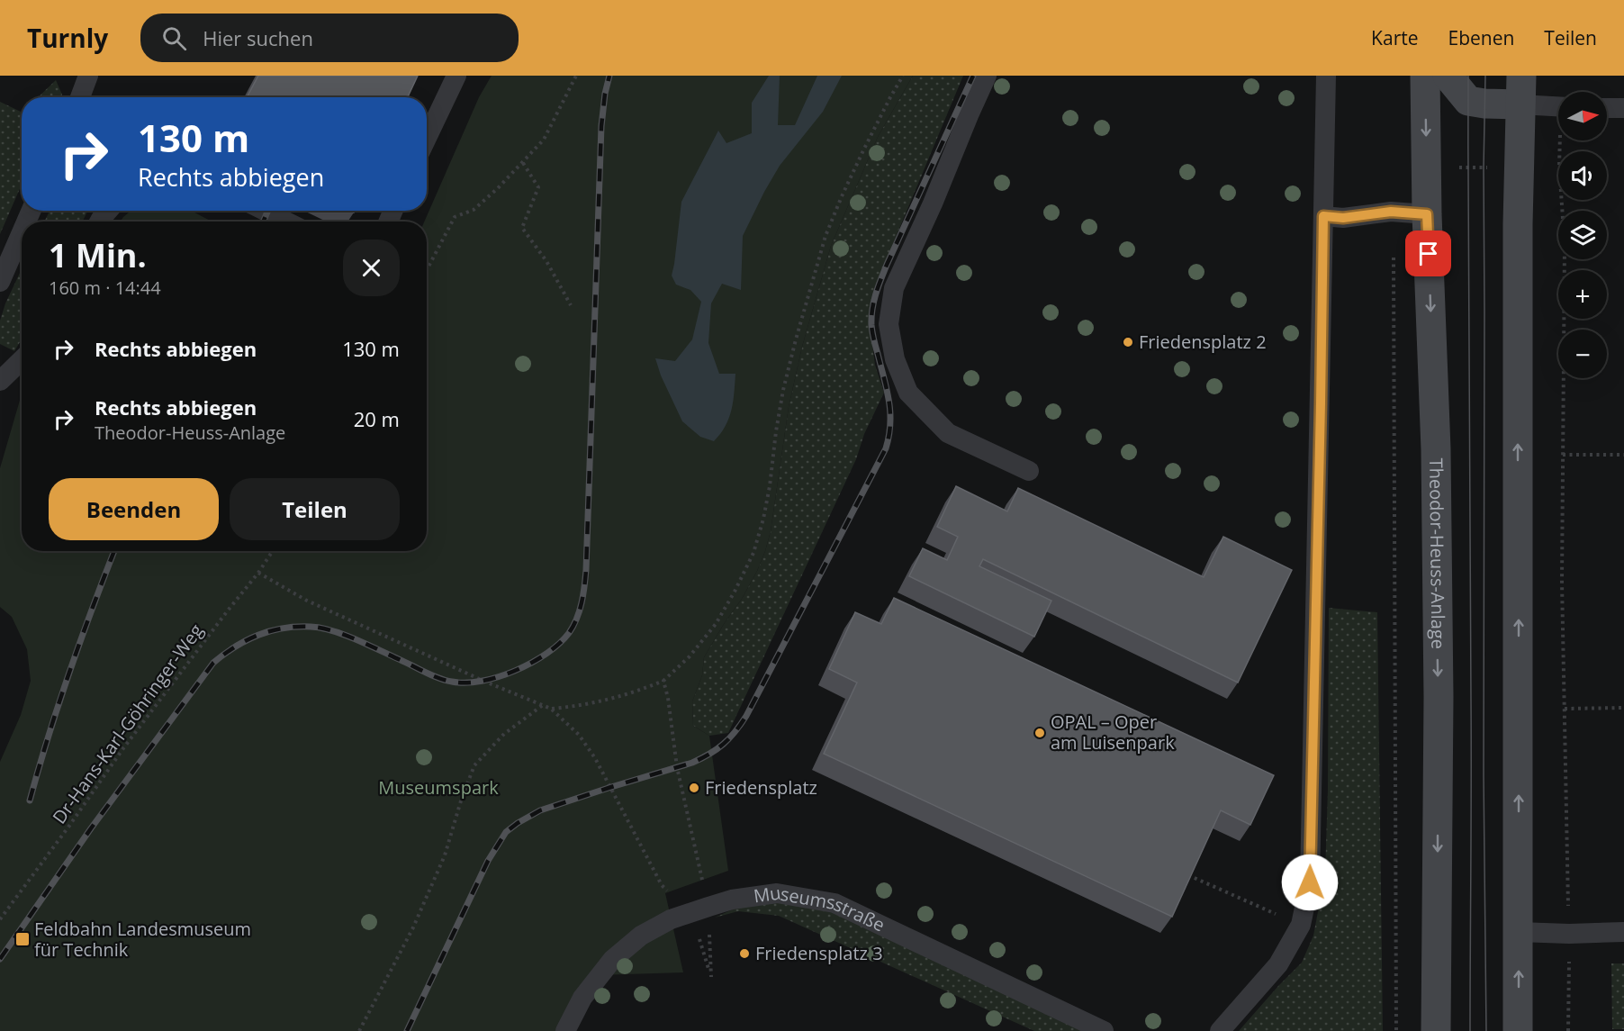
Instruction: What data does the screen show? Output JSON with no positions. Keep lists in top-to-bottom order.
{
  "streets": {
    "main road": ["Theodor-Heuss-Anlage"],
    "lane": ["Museumsstraße"],
    "path": ["Dr-Hans-Karl-Göhringer-Weg"]
  },
  "parks": ["Museumspark"],
  "places": {
    "other": [
      "Friedensplatz 2",
      "OPAL – Oper am Luisenpark",
      "Friedensplatz",
      "Friedensplatz 3"
    ],
    "transit": ["Feldbahn Landesmuseum für Technik"]
  },
  "north": "right",
  "page": {
    "header": "Turnly",
    "search": "Hier suchen",
    "nav": ["Karte", "Ebenen", "Teilen"],
    "map_buttons": ["+", "−"],
    "turn": ["130 m", "Rechts abbiegen"],
    "heading": ["1 Min.", "160 m · 14:44"],
    "list": [
      {
        "name": "Rechts abbiegen",
        "value": "130 m"
      },
      {
        "name": "Rechts abbiegen",
        "note": "Theodor-Heuss-Anlage",
        "value": "20 m"
      }
    ],
    "buttons": ["Beenden", "Teilen"]
  }
}
